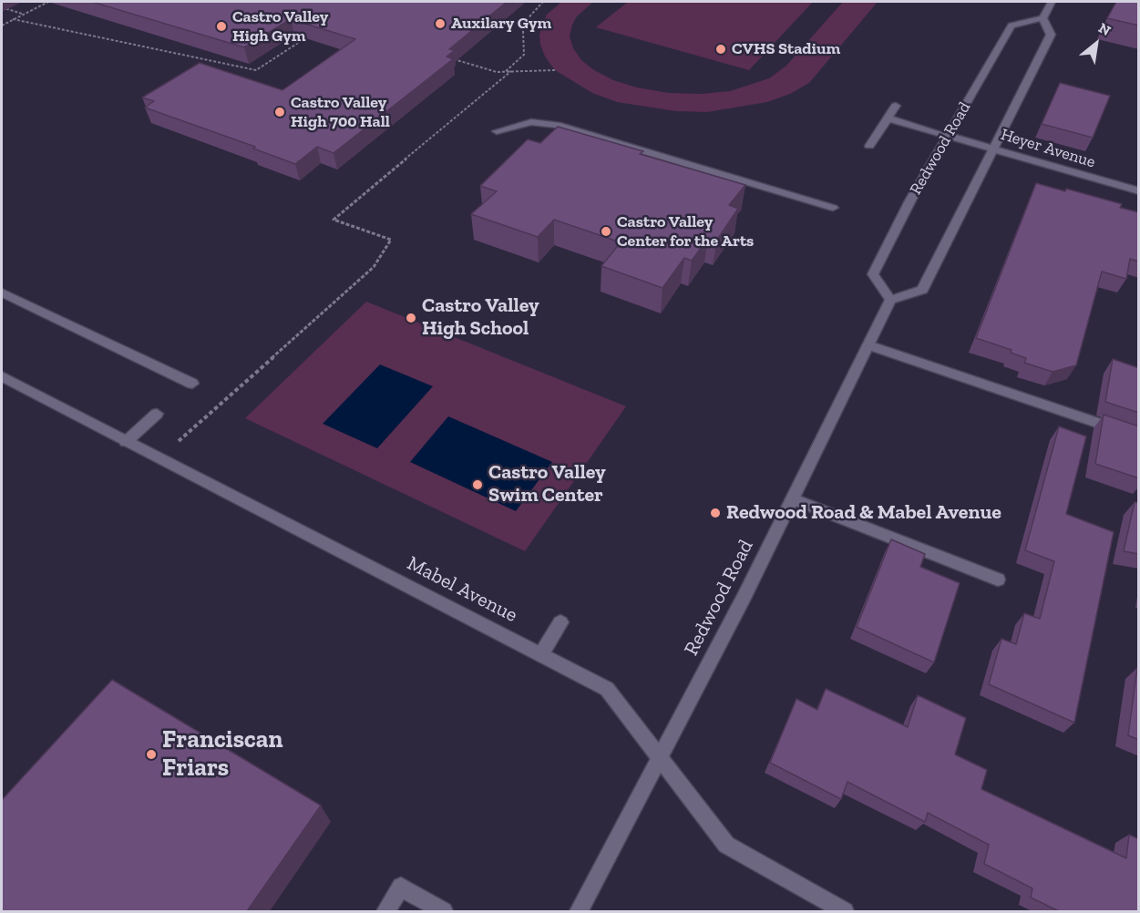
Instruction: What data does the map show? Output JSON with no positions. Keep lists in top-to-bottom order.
{
  "streets": {
    "main road": ["Redwood Road", "Heyer Avenue", "Mabel Avenue"]
  },
  "crossings": [
    ["Redwood Road", "Heyer Avenue"],
    ["Redwood Road", "Mabel Avenue"]
  ],
  "places": [
    "Auxilary Gym",
    "Castro Valley High Gym",
    "CVHS Stadium",
    "Castro Valley High 700 Hall",
    "Castro Valley Center for the Arts",
    "Castro Valley High School",
    "Castro Valley Swim Center",
    "Redwood Road & Mabel Avenue",
    "Franciscan Friars"
  ],
  "north": "top right"
}
